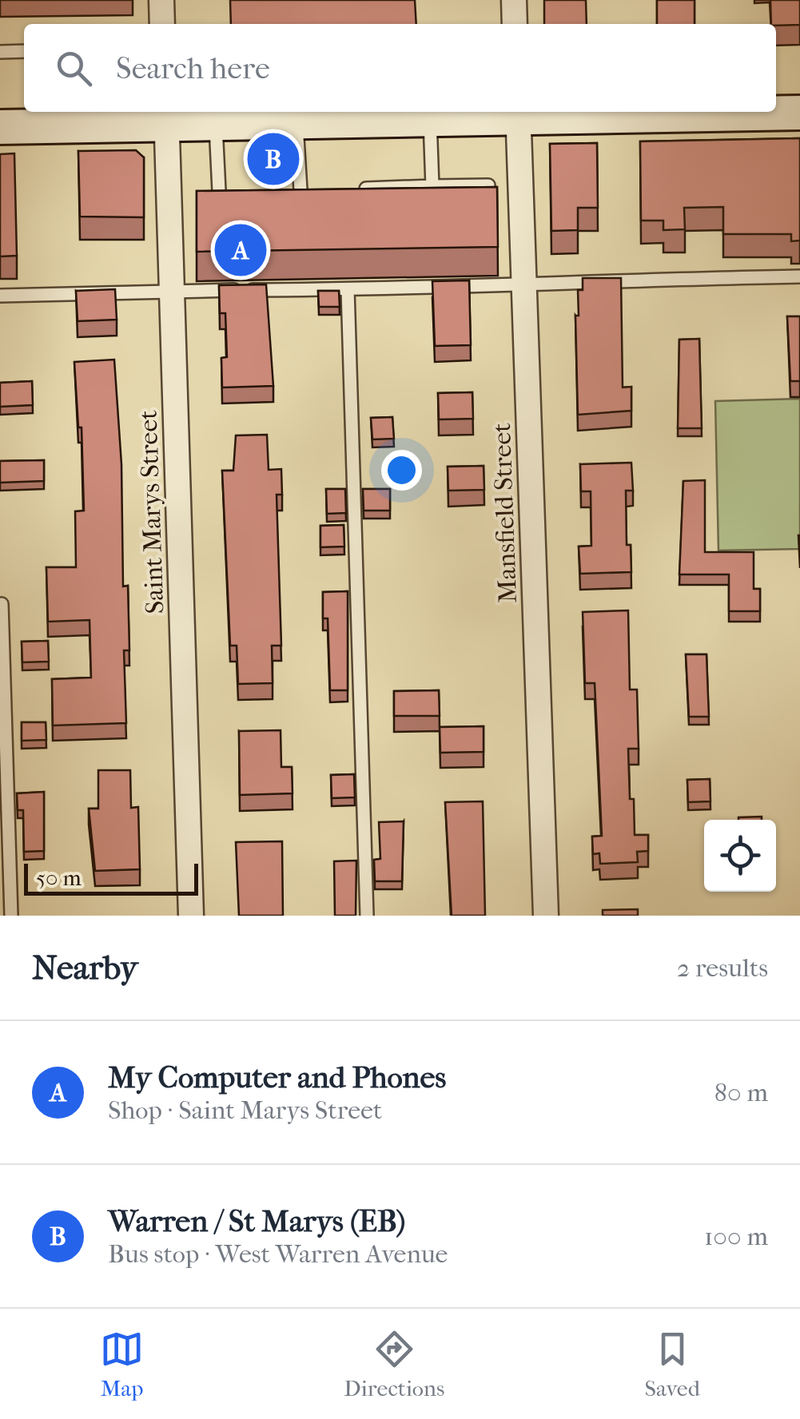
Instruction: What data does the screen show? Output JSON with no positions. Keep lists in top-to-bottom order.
{
  "streets": {
    "street": ["Saint Marys Street", "Mansfield Street"]
  },
  "scale_bar": "50 m",
  "page": {
    "search": "Search here",
    "pins": ["B", "A"],
    "scale": "50 m",
    "heading": ["Nearby", "2 results"],
    "list": [
      {
        "mark": "A",
        "name": "My Computer and Phones",
        "note": "Shop · Saint Marys Street",
        "value": "80 m"
      },
      {
        "mark": "B",
        "name": "Warren / St Marys (EB)",
        "note": "Bus stop · West Warren Avenue",
        "value": "100 m"
      }
    ],
    "nav": ["Map", "Directions", "Saved"]
  }
}
